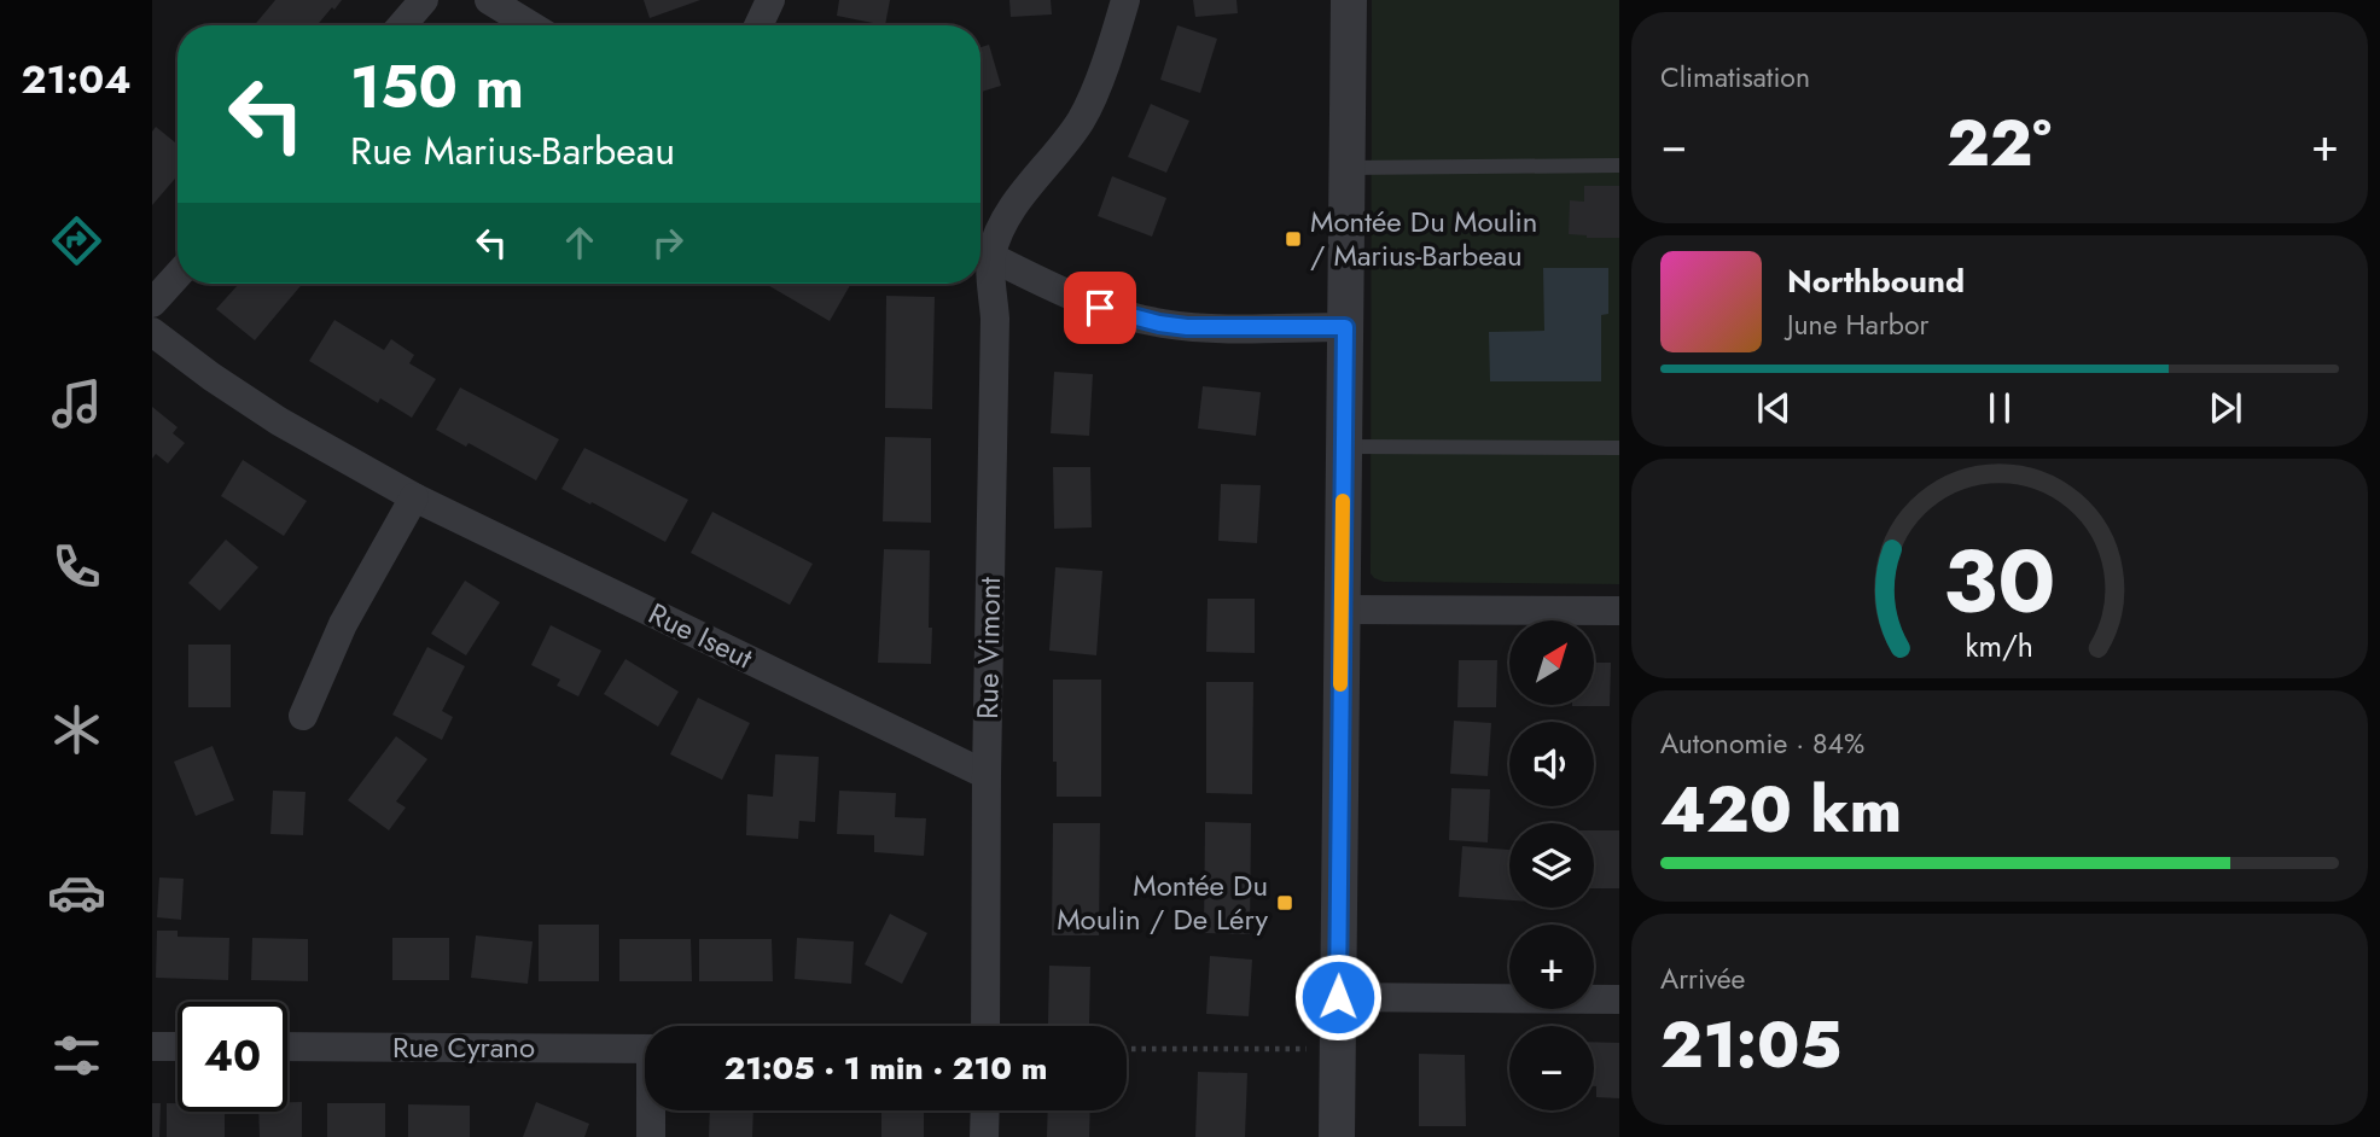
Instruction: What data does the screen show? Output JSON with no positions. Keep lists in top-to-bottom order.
{
  "streets": {
    "street": ["Rue Iseut", "Rue Vimont", "Rue Cyrano"]
  },
  "crossings": [
    ["Rue Iseut", "Rue Vimont"]
  ],
  "places": {
    "transit": ["Montée Du Moulin / Marius-Barbeau", "Montée Du Moulin / De Léry"]
  },
  "north": "top right",
  "page": {
    "tabs": "21:04",
    "tile": [
      "Climatisation",
      ["Autonomie · 84%", "420 km"],
      ["Arrivée", "21:05"]
    ],
    "turn": ["150 m", "Rue Marius-Barbeau"],
    "heat": ["−", "22°", "+"],
    "song": ["Northbound", "June Harbor"],
    "map_buttons": ["+", "−"],
    "limit": "40",
    "trip": "21:05 · 1 min · 210 m",
    "gauge": ["30", "km/h"]
  }
}
